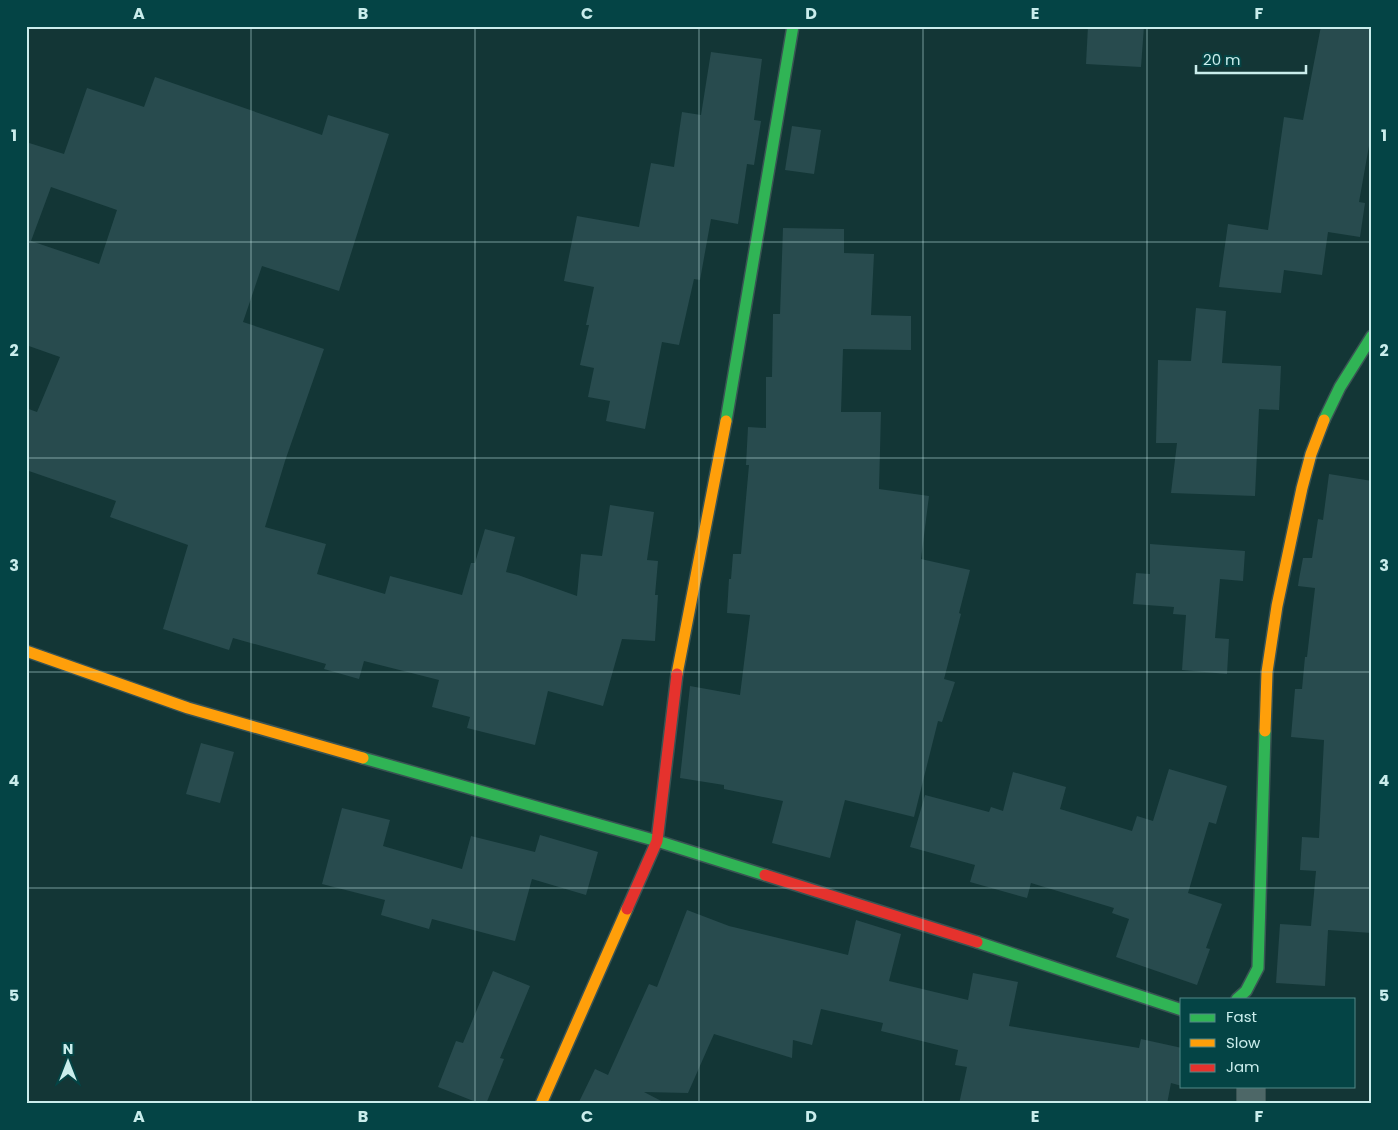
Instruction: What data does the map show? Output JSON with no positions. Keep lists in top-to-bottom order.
{
  "legend": ["Fast", "Slow", "Jam"],
  "scale_bar": "20 m",
  "north": "top",
  "grid": {
    "columns": [
      "A",
      "B",
      "C",
      "D",
      "E",
      "F"
    ],
    "rows": [
      "1",
      "2",
      "3",
      "4",
      "5"
    ]
  }
}
